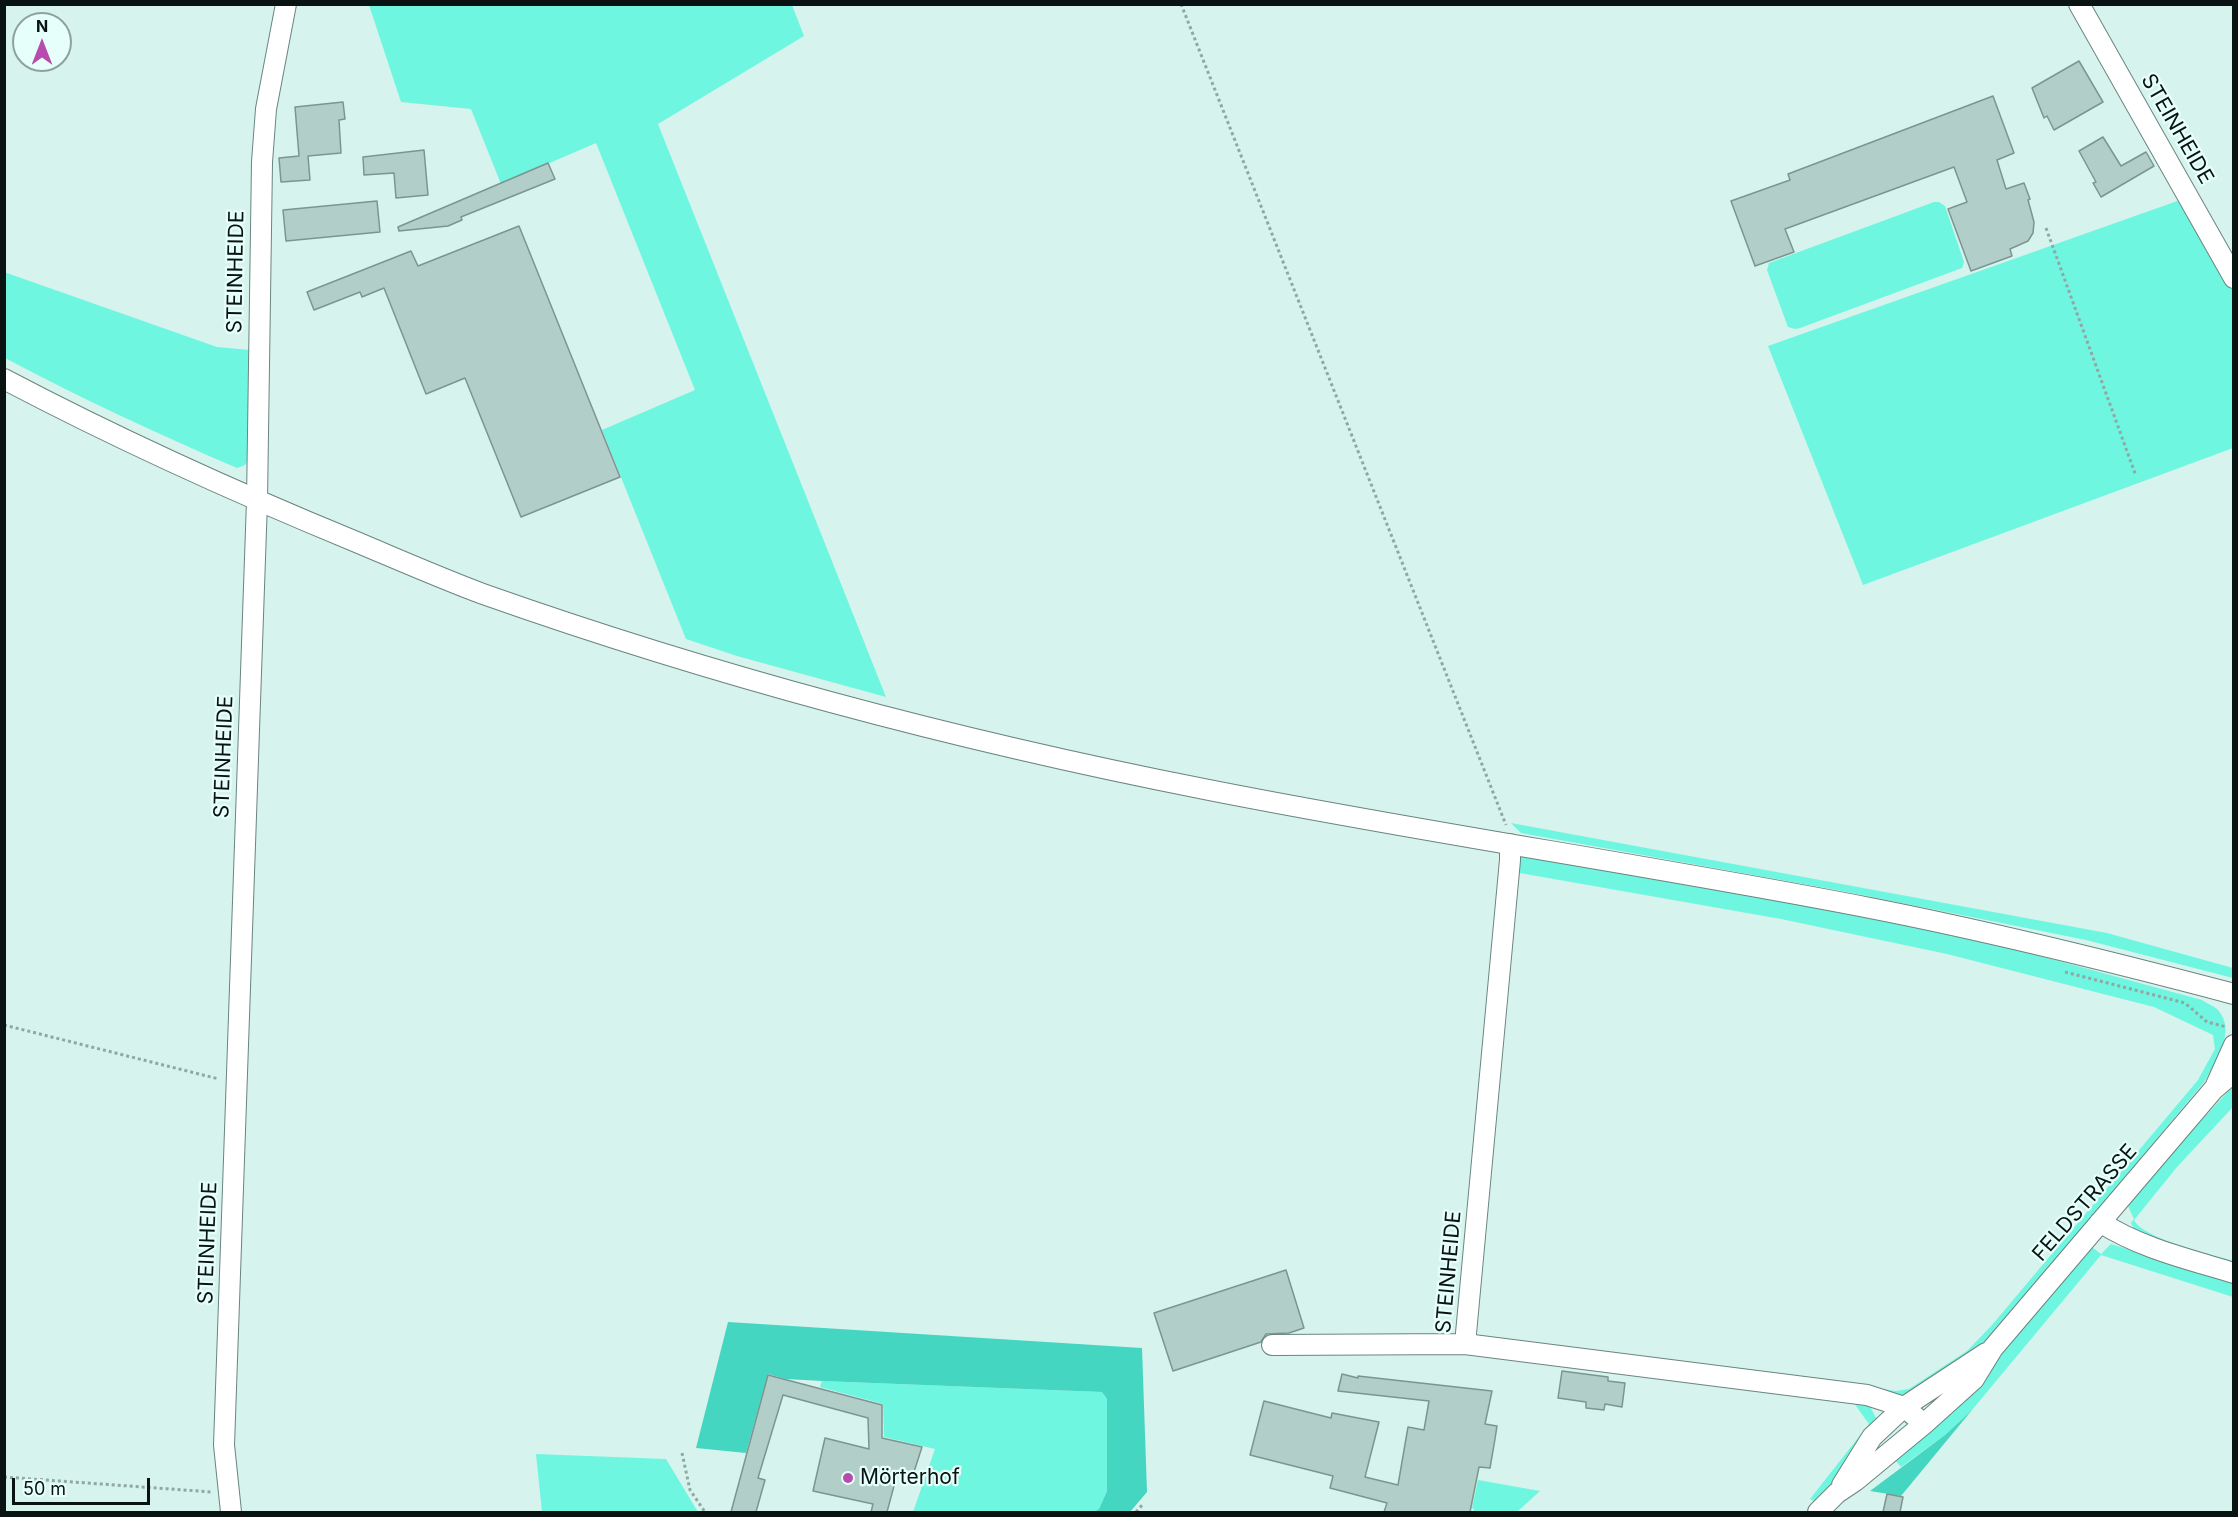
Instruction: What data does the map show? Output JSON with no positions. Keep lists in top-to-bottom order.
{
  "streets": {
    "street": ["STEINHEIDE", "FELDSTRASSE"]
  },
  "crossings": [
    ["STEINHEIDE", "FELDSTRASSE"]
  ],
  "places": ["Mörterhof"],
  "scale_bar": "50 m",
  "north": "top"
}
